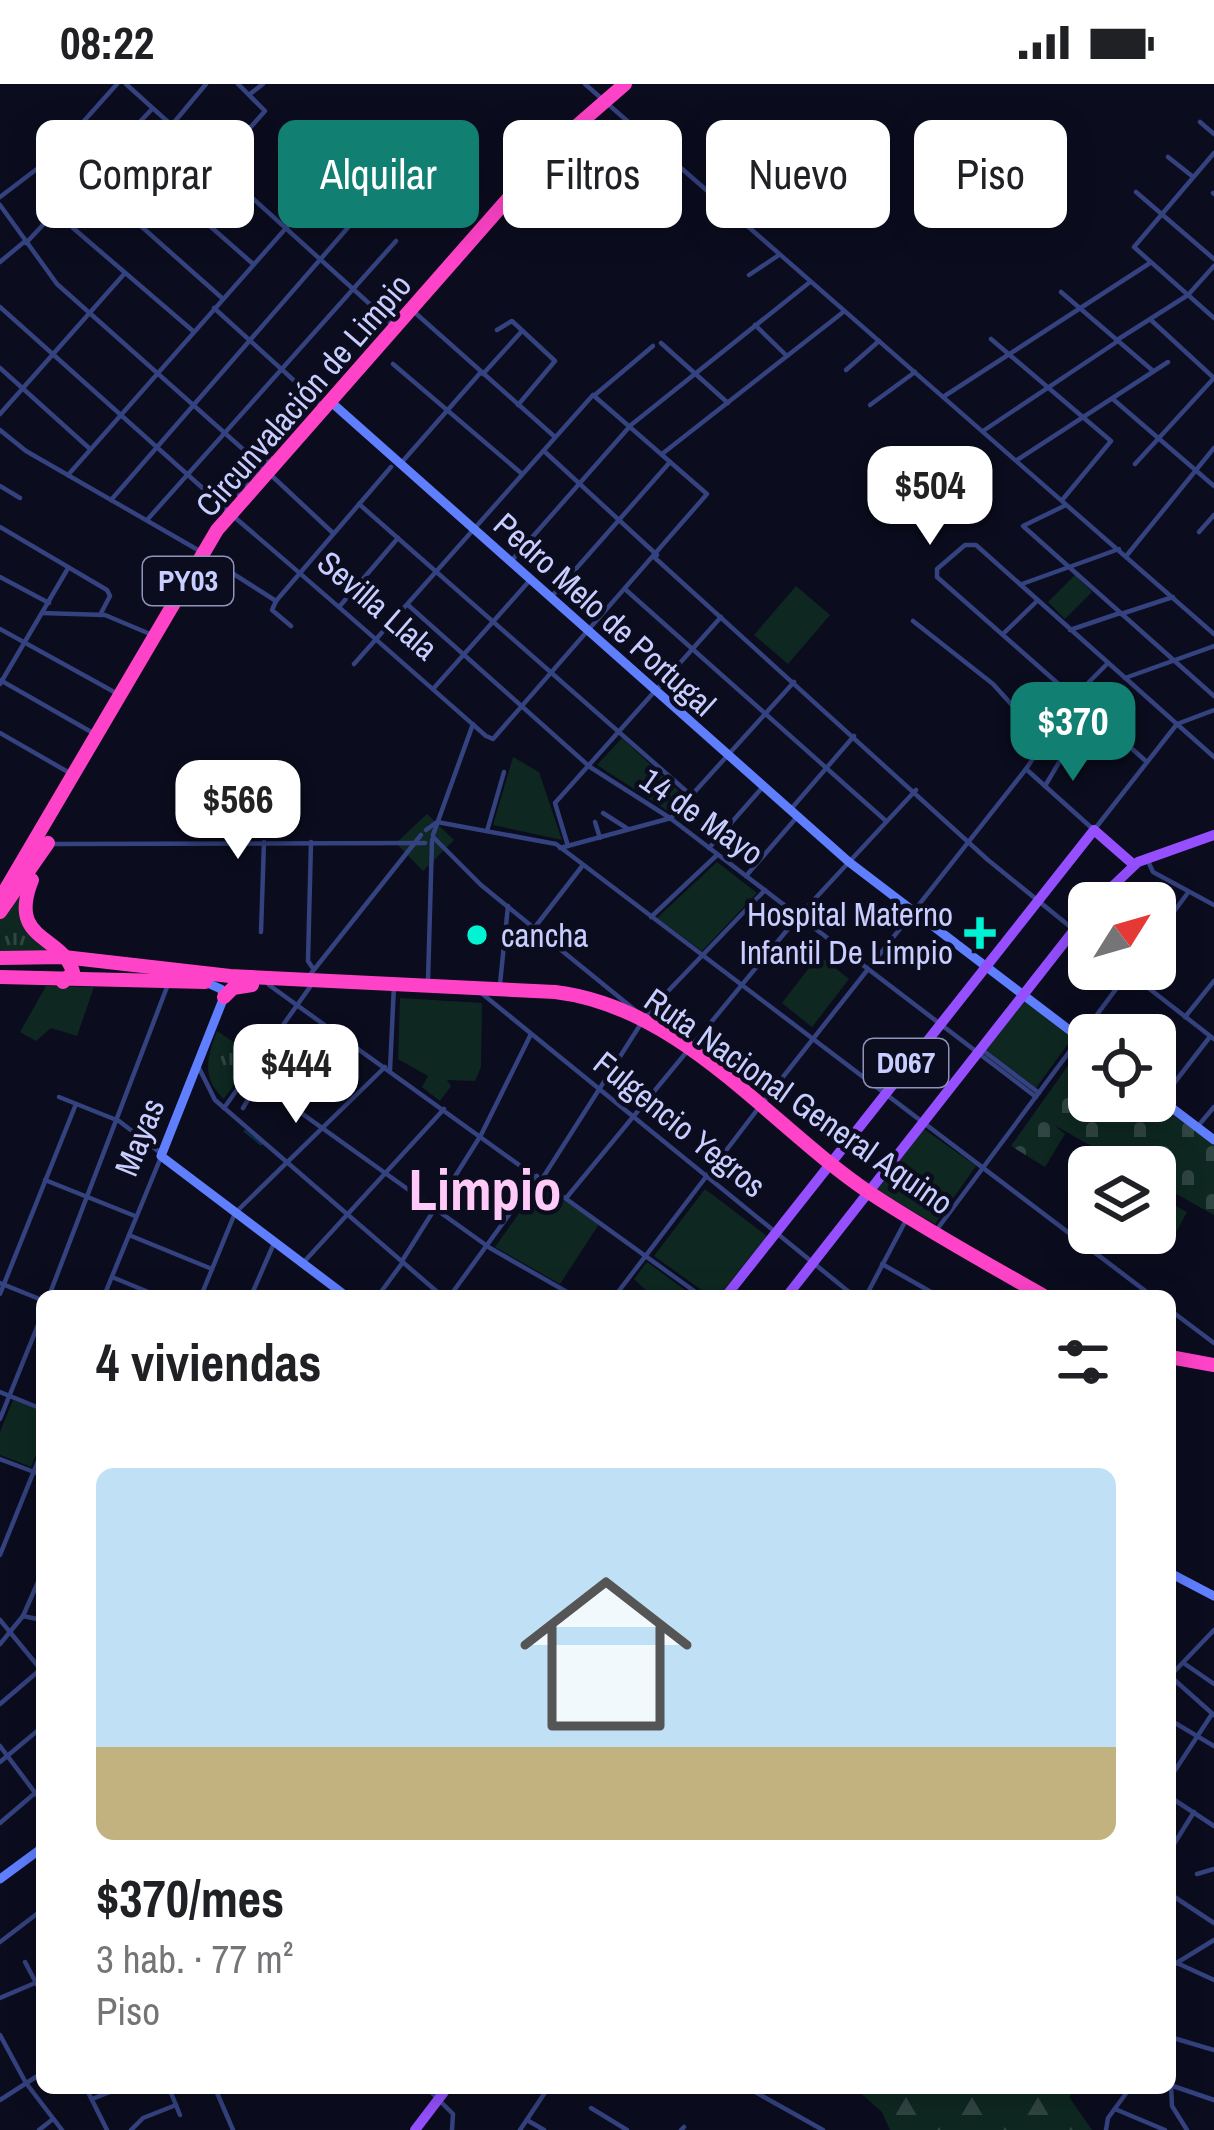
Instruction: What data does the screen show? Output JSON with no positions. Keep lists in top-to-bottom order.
{
  "streets": {
    "highway": ["Circunvalación de Limpio", "PY03", "Ruta Nacional General Aquino"],
    "main road": ["D067"],
    "street": [
      "Sevilla Llala",
      "Pedro Melo de Portugal",
      "14 de Mayo",
      "Fulgencio Yegros",
      "Mayas"
    ]
  },
  "crossings": [
    ["Circunvalación de Limpio", "PY03"],
    ["Circunvalación de Limpio", "Sevilla Llala"],
    ["Circunvalación de Limpio", "Pedro Melo de Portugal"],
    ["Sevilla Llala", "14 de Mayo"],
    ["Pedro Melo de Portugal", "D067"],
    ["14 de Mayo", "D067"],
    ["D067", "Ruta Nacional General Aquino"],
    ["D067", "Fulgencio Yegros"],
    ["Ruta Nacional General Aquino", "Fulgencio Yegros"]
  ],
  "districts": ["Limpio"],
  "places": {
    "health": ["Hospital Materno Infantil De Limpio"],
    "other": ["cancha"]
  },
  "north": "top right",
  "page": {
    "status": "08:22",
    "chip": [
      "Comprar",
      "Alquilar",
      "Filtros",
      "Nuevo",
      "Piso"
    ],
    "price": [
      "$504",
      "$370",
      "$566",
      "$444"
    ],
    "heading": "4 viviendas",
    "list": [
      {
        "name": "$370/mes",
        "note": "3 hab. · 77 m² · Piso"
      }
    ]
  }
}
